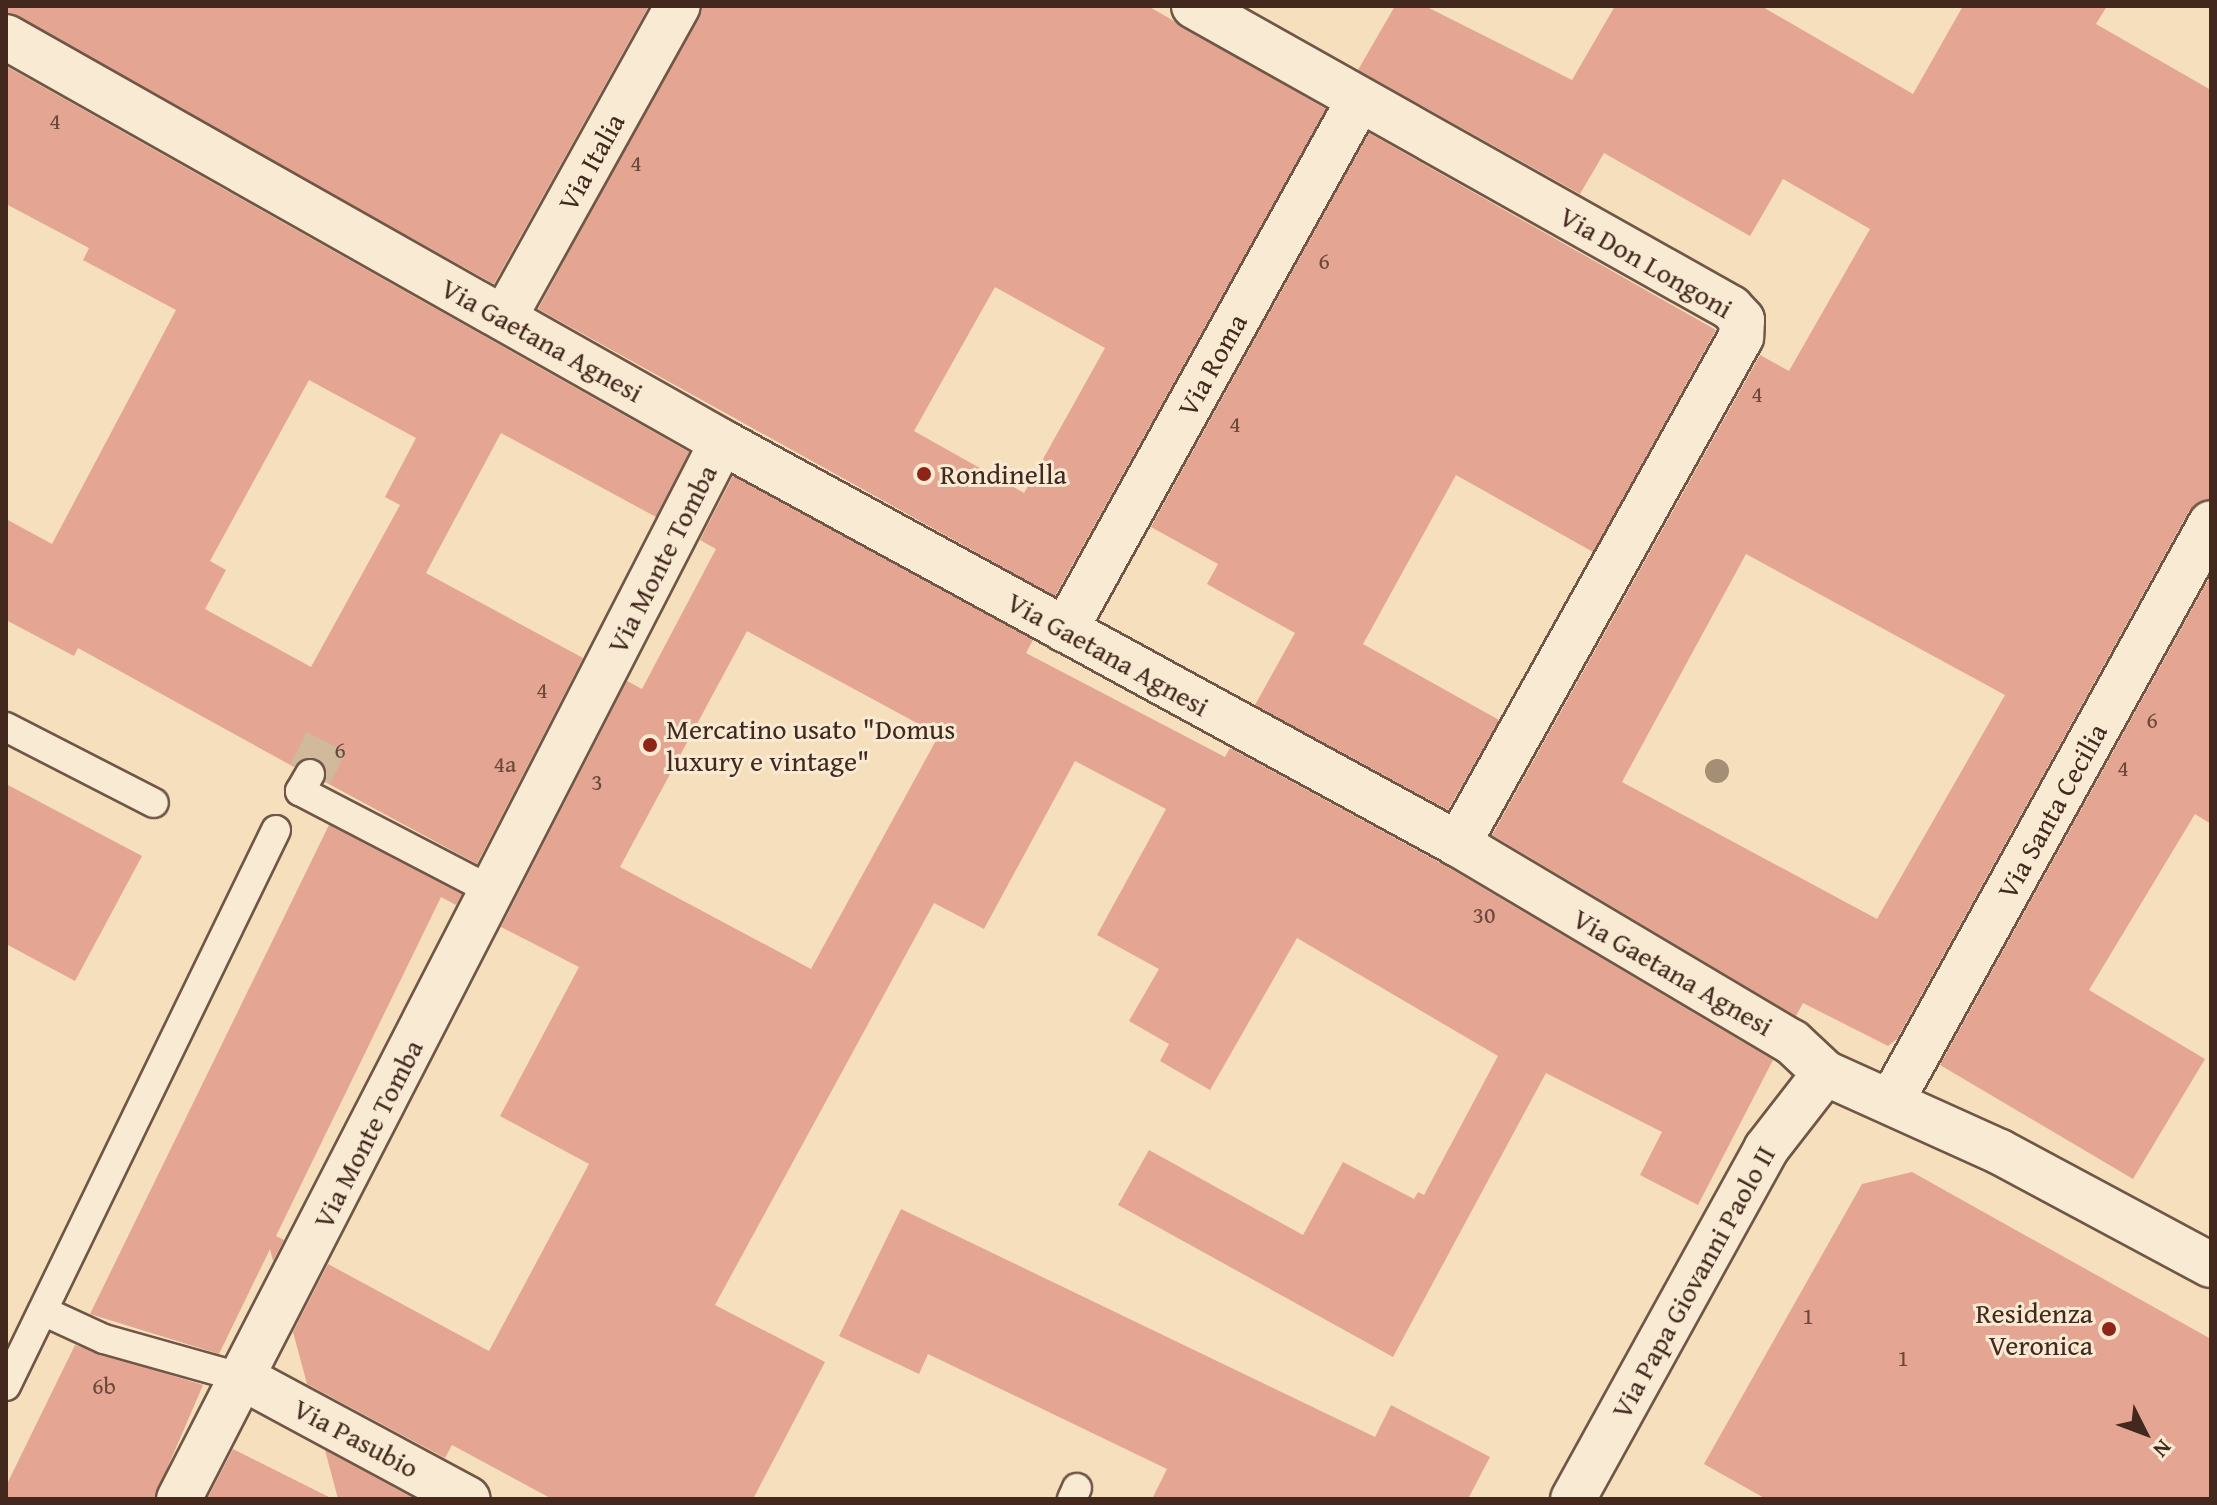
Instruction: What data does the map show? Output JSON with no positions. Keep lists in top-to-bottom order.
{
  "streets": {
    "street": [
      "Via Italia",
      "Via Don Longoni",
      "Via Gaetana Agnesi",
      "Via Roma",
      "Via Monte Tomba",
      "Via Santa Cecilia",
      "Via Papa Giovanni Paolo II",
      "Via Pasubio"
    ]
  },
  "crossings": [
    ["Via Italia", "Via Gaetana Agnesi"],
    ["Via Don Longoni", "Via Gaetana Agnesi"],
    ["Via Don Longoni", "Via Roma"],
    ["Via Gaetana Agnesi", "Via Roma"],
    ["Via Gaetana Agnesi", "Via Monte Tomba"],
    ["Via Gaetana Agnesi", "Via Santa Cecilia"],
    ["Via Gaetana Agnesi", "Via Papa Giovanni Paolo II"],
    ["Via Monte Tomba", "Via Pasubio"]
  ],
  "places": ["Rondinella", "Mercatino usato \"Domus luxury e vintage\"", "Residenza Veronica"],
  "house_numbers": [
    "4",
    "4",
    "6",
    "4",
    "4",
    "4",
    "6",
    "6",
    "4a",
    "4",
    "3",
    "30",
    "1",
    "1",
    "6b"
  ],
  "north": "bottom right"
}
